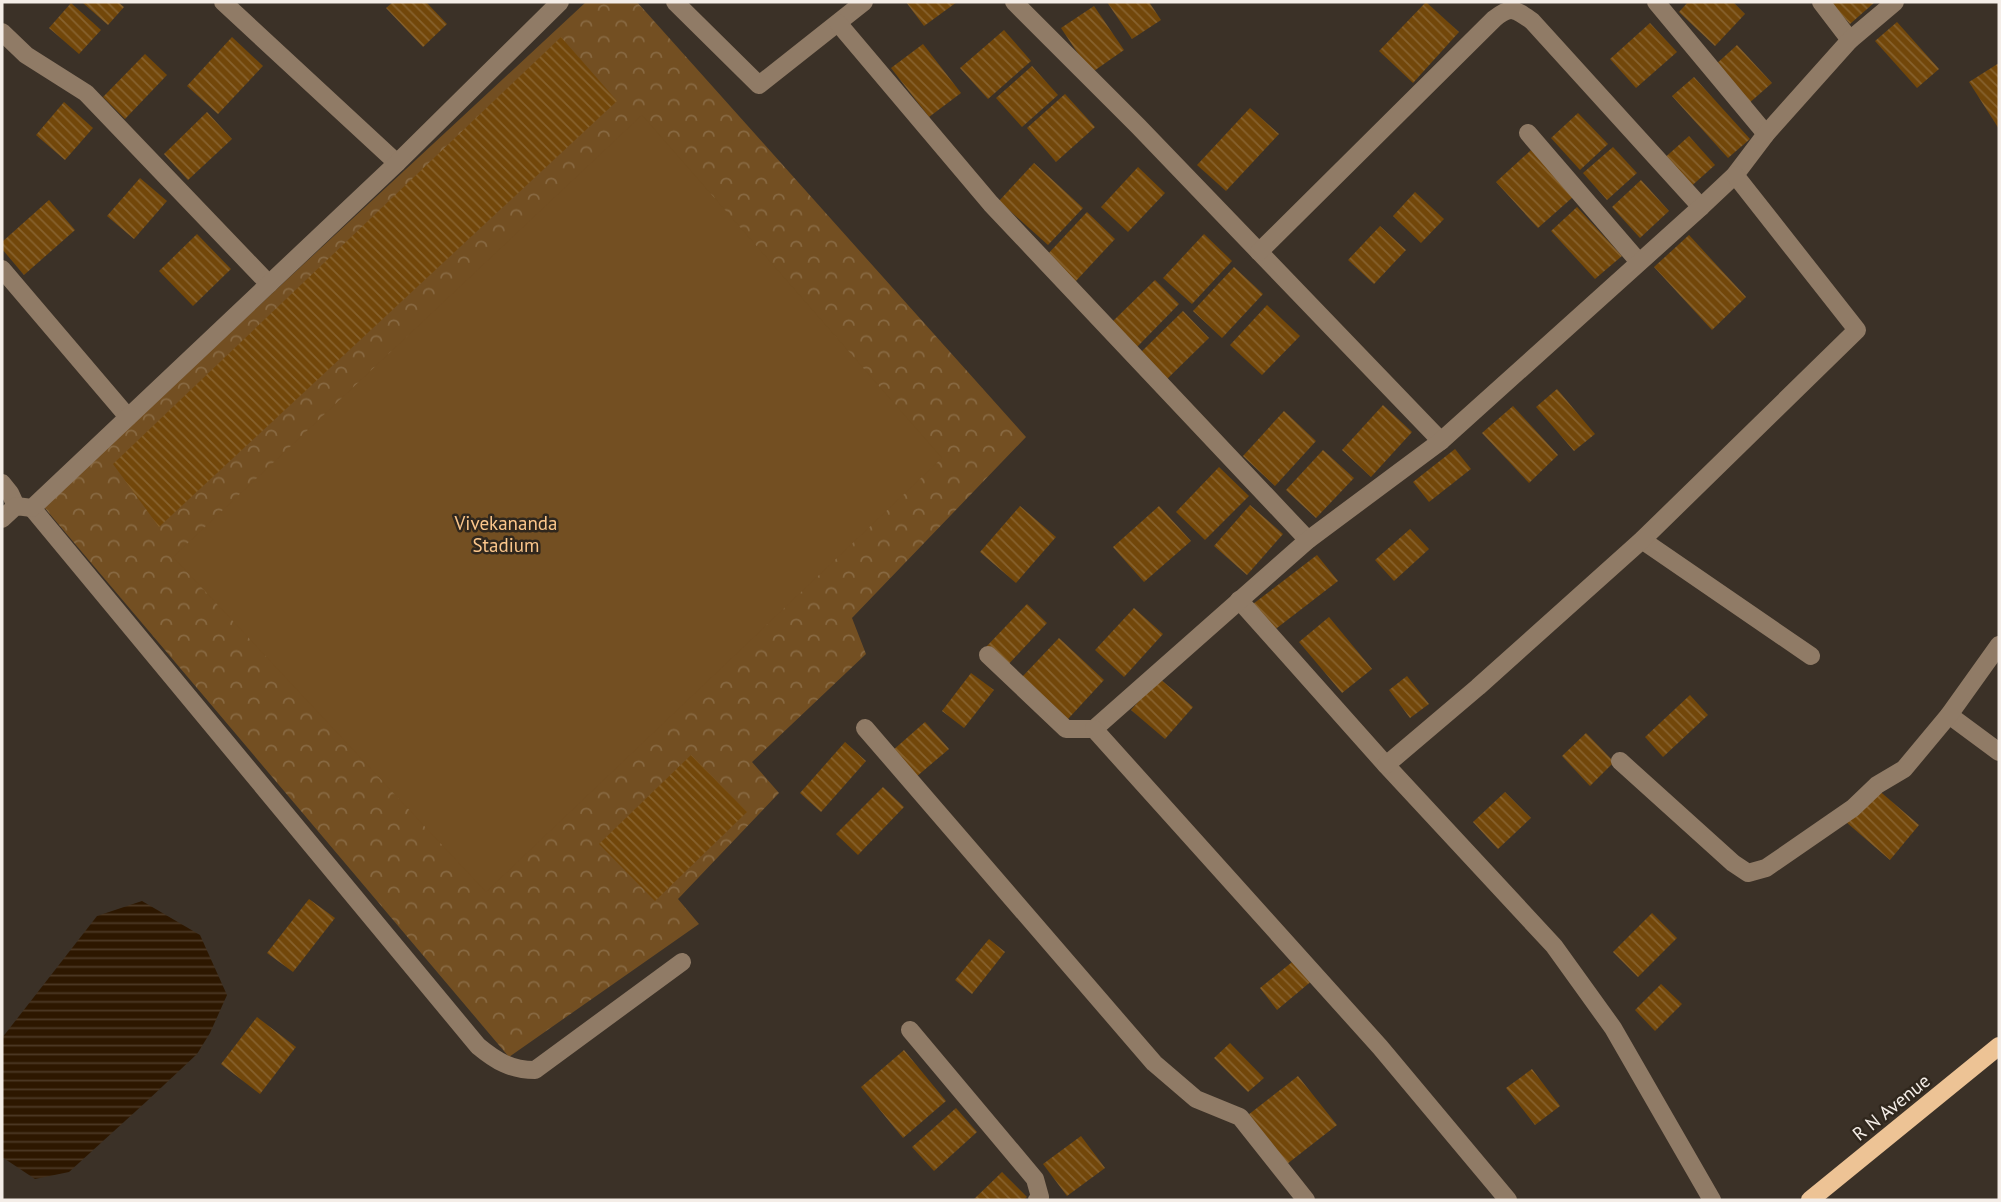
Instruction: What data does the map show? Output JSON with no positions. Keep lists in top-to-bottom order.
{
  "streets": {
    "main road": ["R N Avenue"]
  },
  "parks": ["Vivekananda Stadium"]
}
